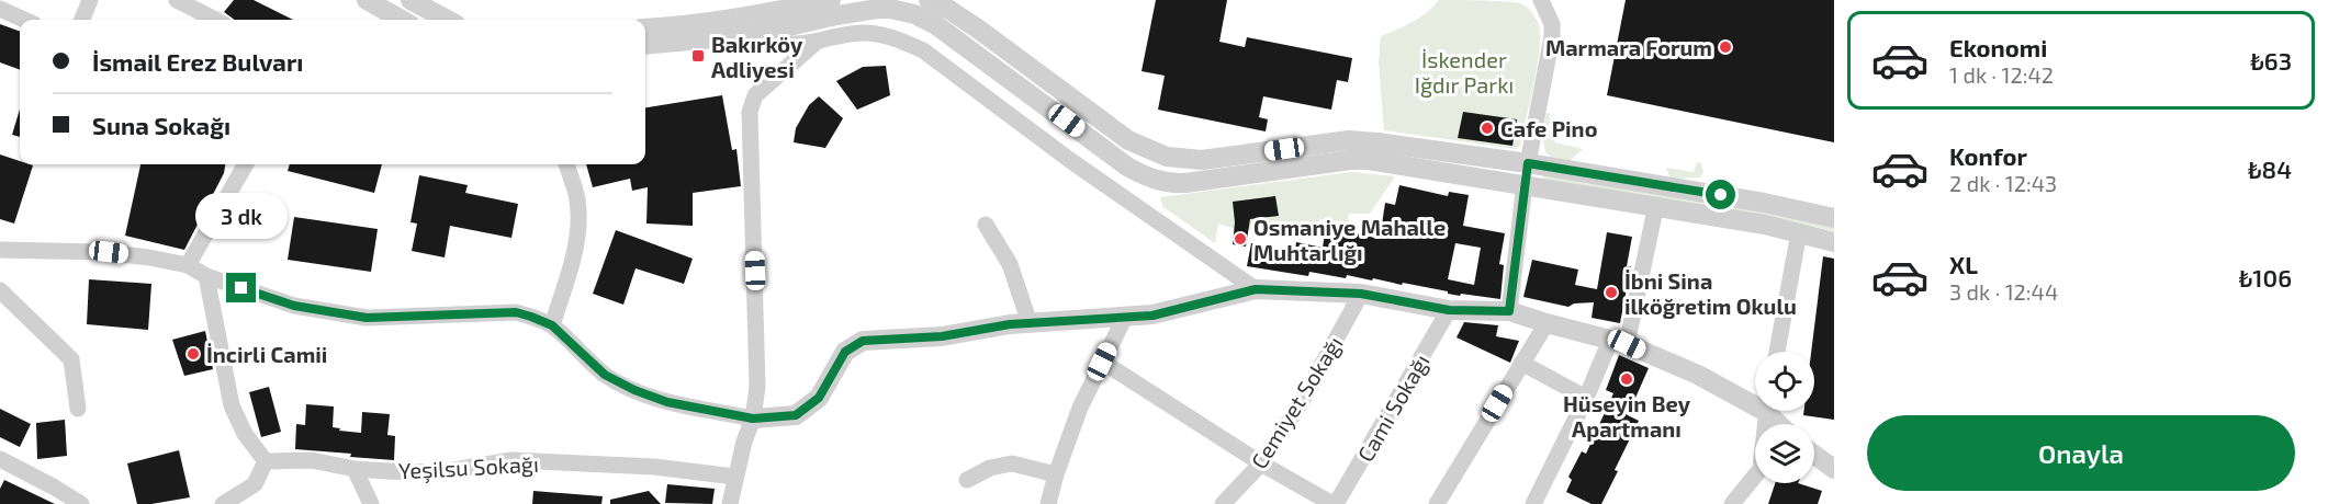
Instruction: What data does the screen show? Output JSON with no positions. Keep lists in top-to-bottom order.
{
  "streets": {
    "street": ["Cemiyet Sokağı", "Cami Sokağı", "Yeşilsu Sokağı"]
  },
  "parks": ["İskender Iğdır Parkı"],
  "places": {
    "other": [
      "Marmara Forum",
      "Cafe Pino",
      "Osmaniye Mahalle Muhtarlığı",
      "İbni Sina ilköğretim Okulu",
      "İncirli Camii",
      "Hüseyin Bey Apartmanı"
    ],
    "transit": ["Bakırköy Adliyesi"]
  },
  "page": {
    "list": [
      {
        "name": "Ekonomi",
        "note": "1 dk · 12:42",
        "value": "₺63"
      },
      {
        "name": "Konfor",
        "note": "2 dk · 12:43",
        "value": "₺84"
      },
      {
        "name": "XL",
        "note": "3 dk · 12:44",
        "value": "₺106"
      }
    ],
    "banner": ["İsmail Erez Bulvarı", "Suna Sokağı"],
    "bubble": "3 dk",
    "buttons": "Onayla"
  }
}
